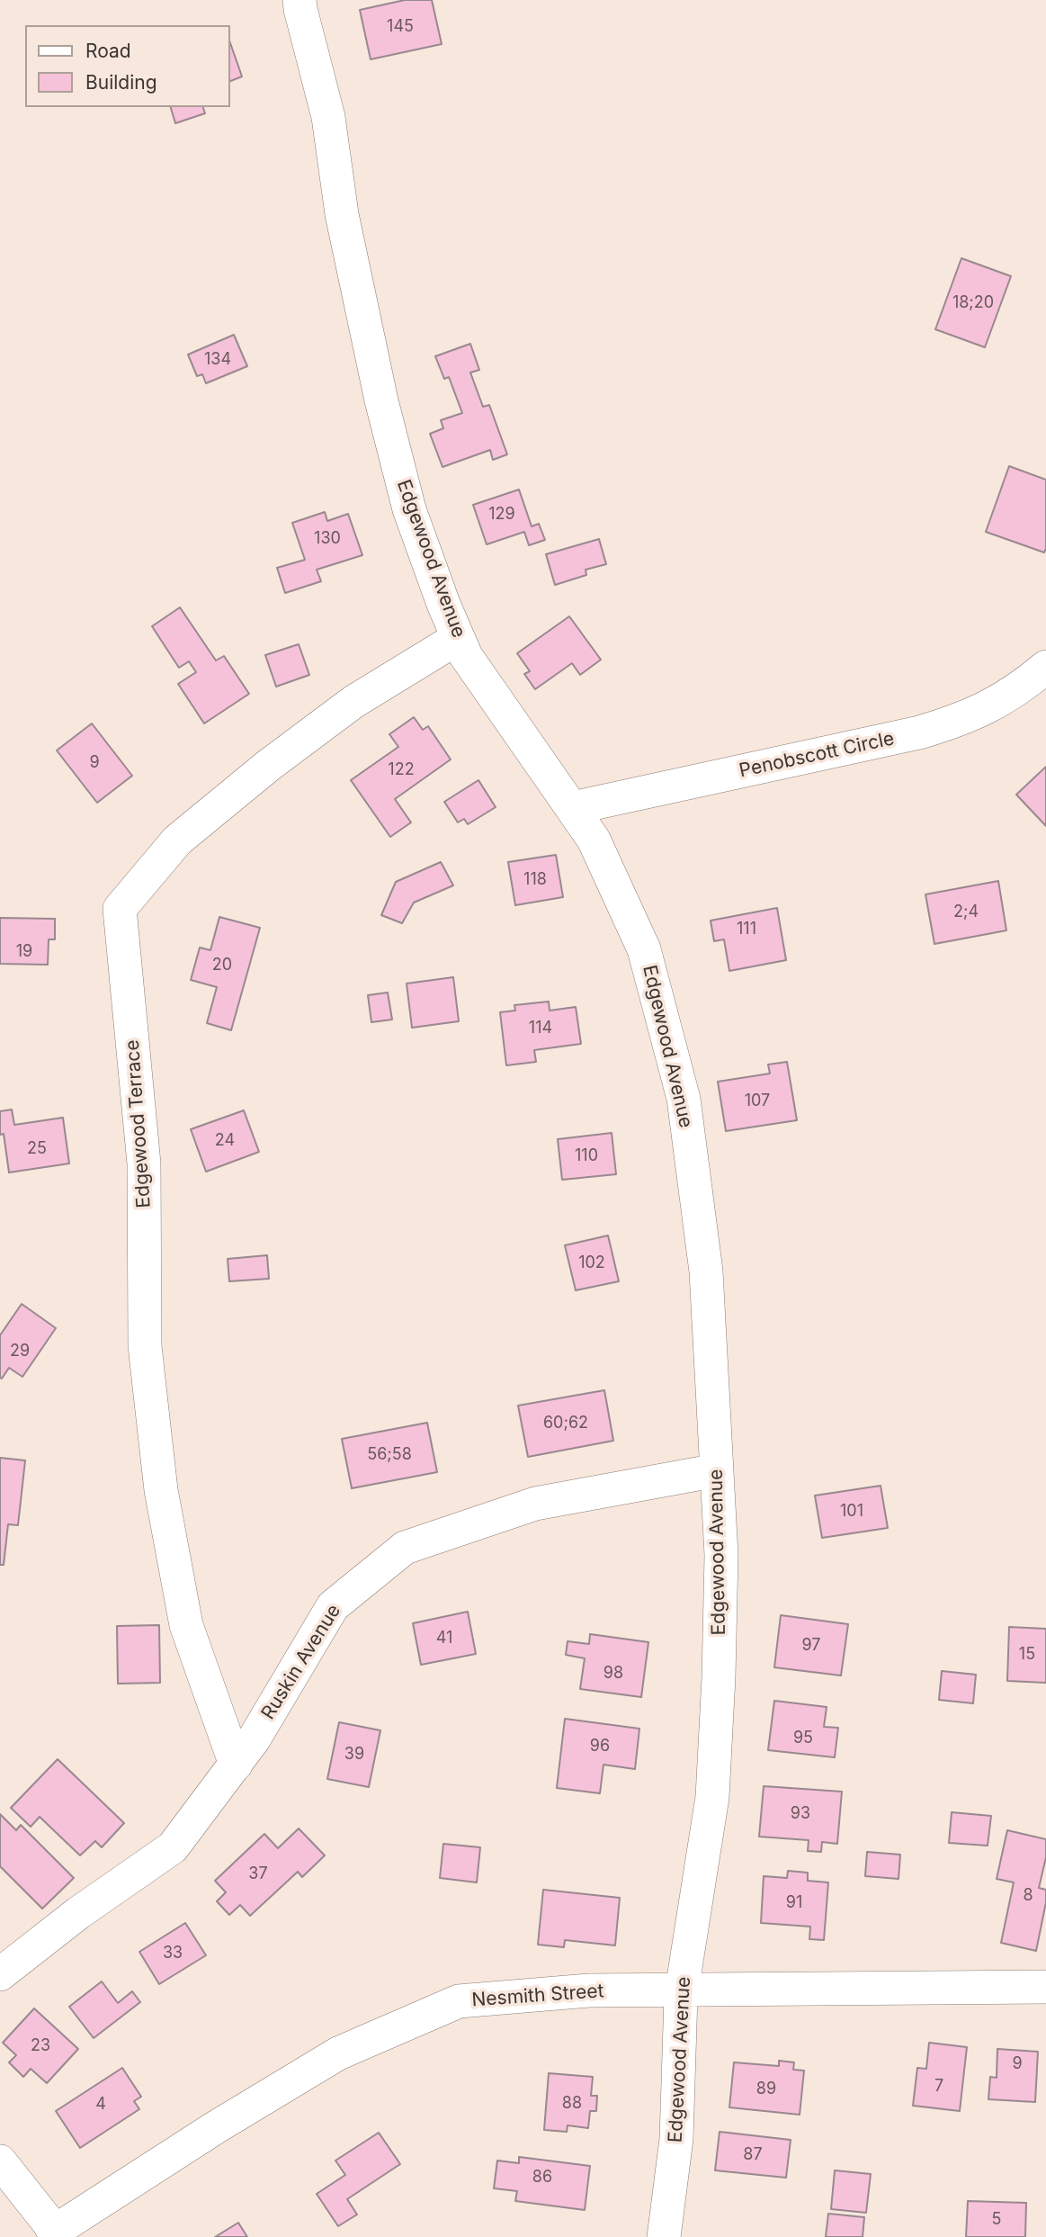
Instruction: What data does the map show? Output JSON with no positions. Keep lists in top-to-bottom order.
{
  "streets": {
    "street": [
      "Edgewood Avenue",
      "Penobscott Circle",
      "Edgewood Terrace",
      "Ruskin Avenue",
      "Nesmith Street"
    ]
  },
  "crossings": [
    ["Edgewood Avenue", "Penobscott Circle"],
    ["Edgewood Avenue", "Edgewood Terrace"],
    ["Edgewood Avenue", "Ruskin Avenue"],
    ["Edgewood Avenue", "Nesmith Street"],
    ["Edgewood Terrace", "Ruskin Avenue"]
  ],
  "house_numbers": [
    "145",
    "18;20",
    "134",
    "129",
    "130",
    "9",
    "122",
    "118",
    "2;4",
    "111",
    "19",
    "20",
    "114",
    "107",
    "24",
    "25",
    "110",
    "102",
    "29",
    "60;62",
    "56;58",
    "101",
    "41",
    "97",
    "15",
    "98",
    "95",
    "96",
    "39",
    "93",
    "37",
    "8",
    "91",
    "33",
    "23",
    "9",
    "7",
    "89",
    "88",
    "4",
    "87",
    "86",
    "5"
  ],
  "legend": ["Road", "Building"]
}
